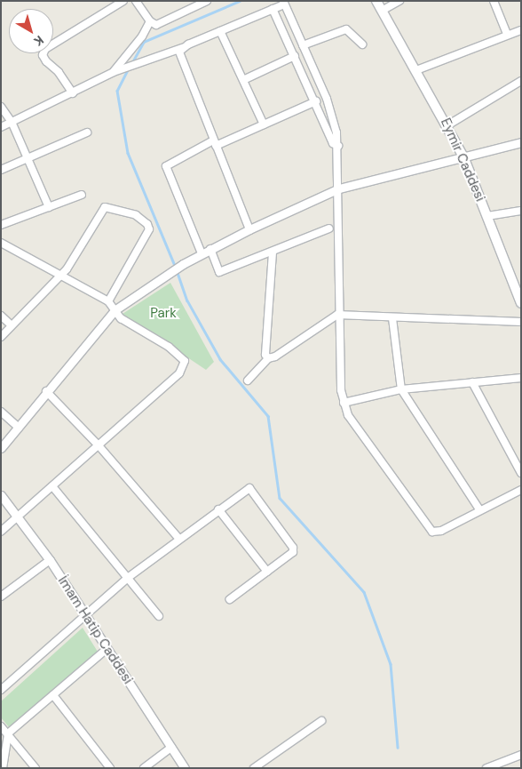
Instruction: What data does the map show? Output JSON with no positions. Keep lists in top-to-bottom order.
{
  "streets": {
    "main road": ["Eymir Caddesi"],
    "street": ["İmam Hatip Caddesi"]
  },
  "parks": ["Park"],
  "north": "bottom right"
}
